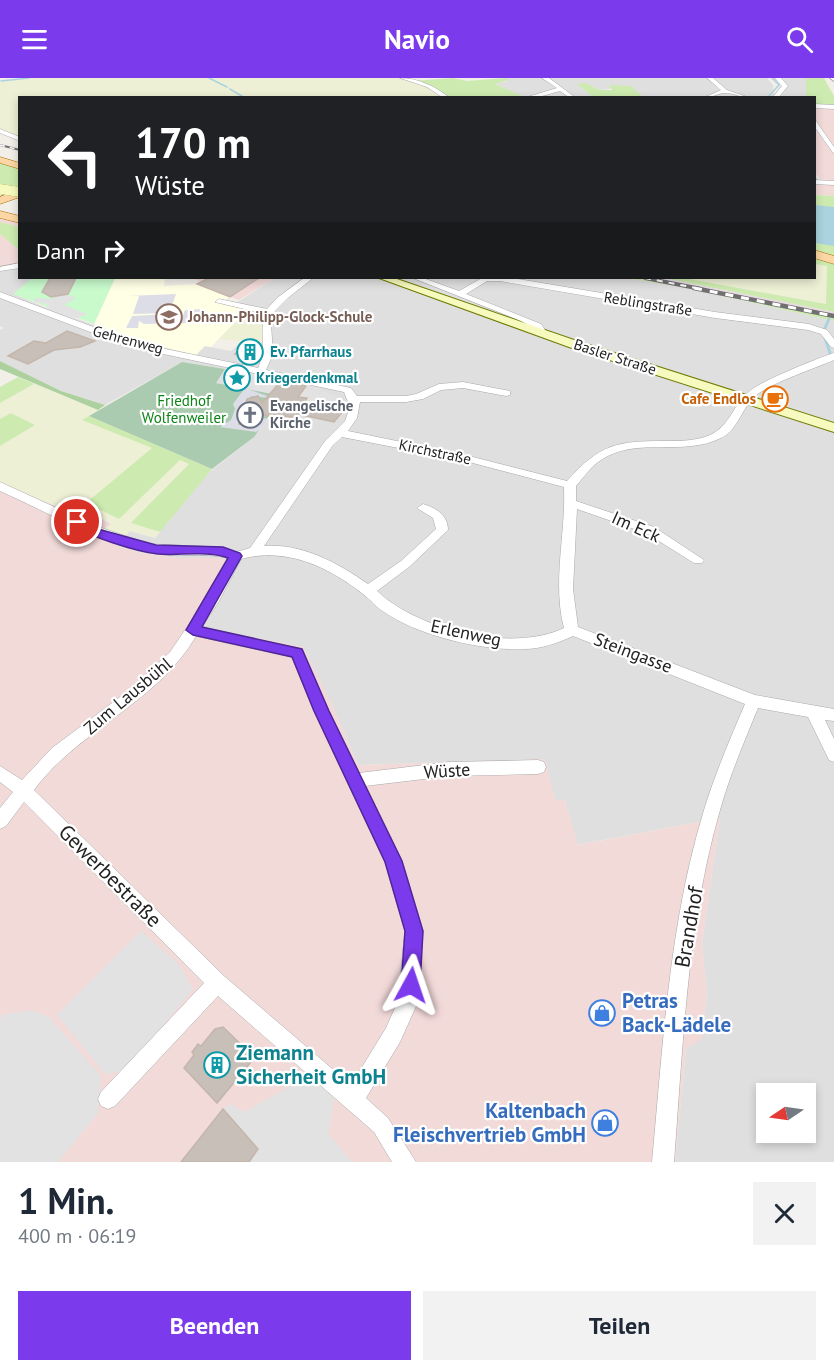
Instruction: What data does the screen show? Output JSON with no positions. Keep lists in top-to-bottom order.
{
  "streets": {
    "main road": ["Basler Straße"],
    "street": [
      "Reblingstraße",
      "Gehrenweg",
      "Kirchstraße",
      "Im Eck",
      "Erlenweg",
      "Steingasse",
      "Zum Lausbühl",
      "Wüste",
      "Gewerbestraße",
      "Brandhof"
    ]
  },
  "crossings": [
    ["Kirchstraße", "Steingasse"],
    ["Im Eck", "Steingasse"],
    ["Erlenweg", "Steingasse"],
    ["Erlenweg", "Zum Lausbühl"],
    ["Steingasse", "Brandhof"],
    ["Zum Lausbühl", "Gewerbestraße"]
  ],
  "parks": ["Friedhof Wolfenweiler"],
  "places": {
    "school or university": ["Johann-Philipp-Glock-Schule"],
    "building": ["Ev. Pfarrhaus", "Ziemann Sicherheit GmbH"],
    "place": ["Kriegerdenkmal"],
    "cafe": ["Cafe Endlos"],
    "church": ["Evangelische Kirche"],
    "shop": ["Petras Back-Lädele", "Kaltenbach Fleischvertrieb GmbH"]
  },
  "north": "left",
  "page": {
    "header": "Navio",
    "turn": ["170 m", "Wüste"],
    "then": "Dann",
    "heading": ["1 Min.", "400 m · 06:19"],
    "buttons": ["Beenden", "Teilen"]
  }
}
